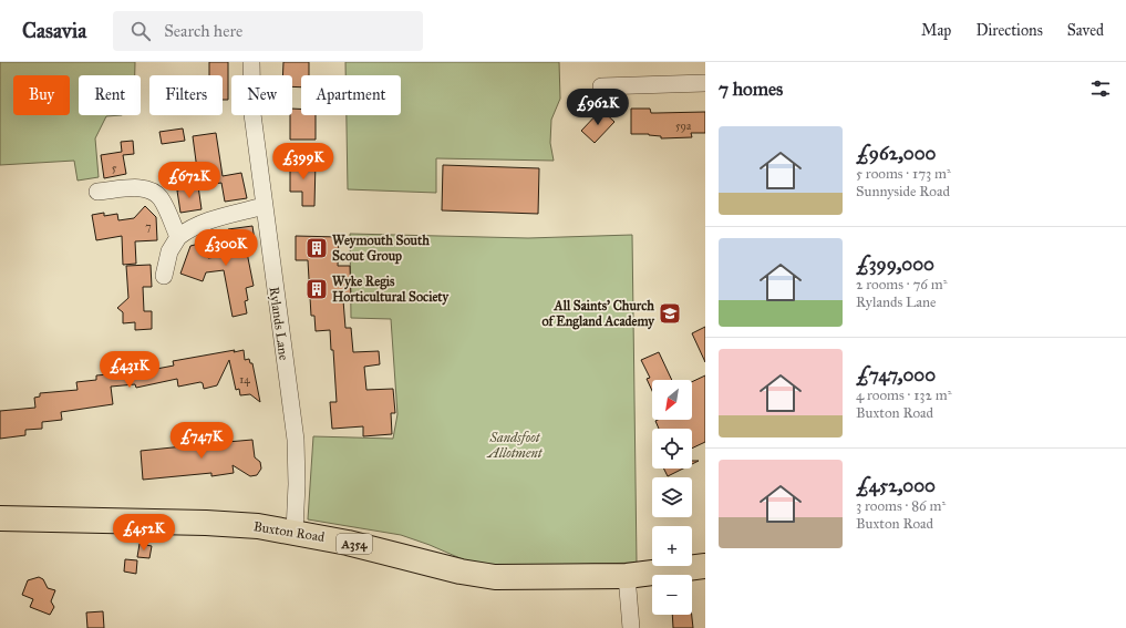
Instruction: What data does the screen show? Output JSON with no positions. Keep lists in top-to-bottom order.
{
  "streets": {
    "highway": ["Buxton Road", "A354"],
    "street": ["Rylands Lane"]
  },
  "crossings": [
    ["Rylands Lane", "Buxton Road"]
  ],
  "parks": ["Sandsfoot Allotment"],
  "places": {
    "building": ["Weymouth South Scout Group", "Wyke Regis Horticultural Society"],
    "school or university": ["All Saints' Church of England Academy"]
  },
  "house_numbers": [
    "59a",
    "5",
    "7",
    "14"
  ],
  "north": "bottom left",
  "page": {
    "header": "Casavia",
    "search": "Search here",
    "nav": ["Map", "Directions", "Saved"],
    "heading": "7 homes",
    "chip": [
      "Buy",
      "Rent",
      "Filters",
      "New",
      "Apartment"
    ],
    "price": [
      "£962K",
      "£399K",
      "£672K",
      "£300K",
      "£431K",
      "£747K",
      "£452K"
    ],
    "list": [
      {
        "name": "£962,000",
        "note": "5 rooms · 173 m² · Sunnyside Road"
      },
      {
        "name": "£399,000",
        "note": "2 rooms · 76 m² · Rylands Lane"
      },
      {
        "name": "£747,000",
        "note": "4 rooms · 132 m² · Buxton Road"
      },
      {
        "name": "£452,000",
        "note": "3 rooms · 86 m² · Buxton Road"
      }
    ],
    "map_buttons": ["+", "−"]
  }
}
